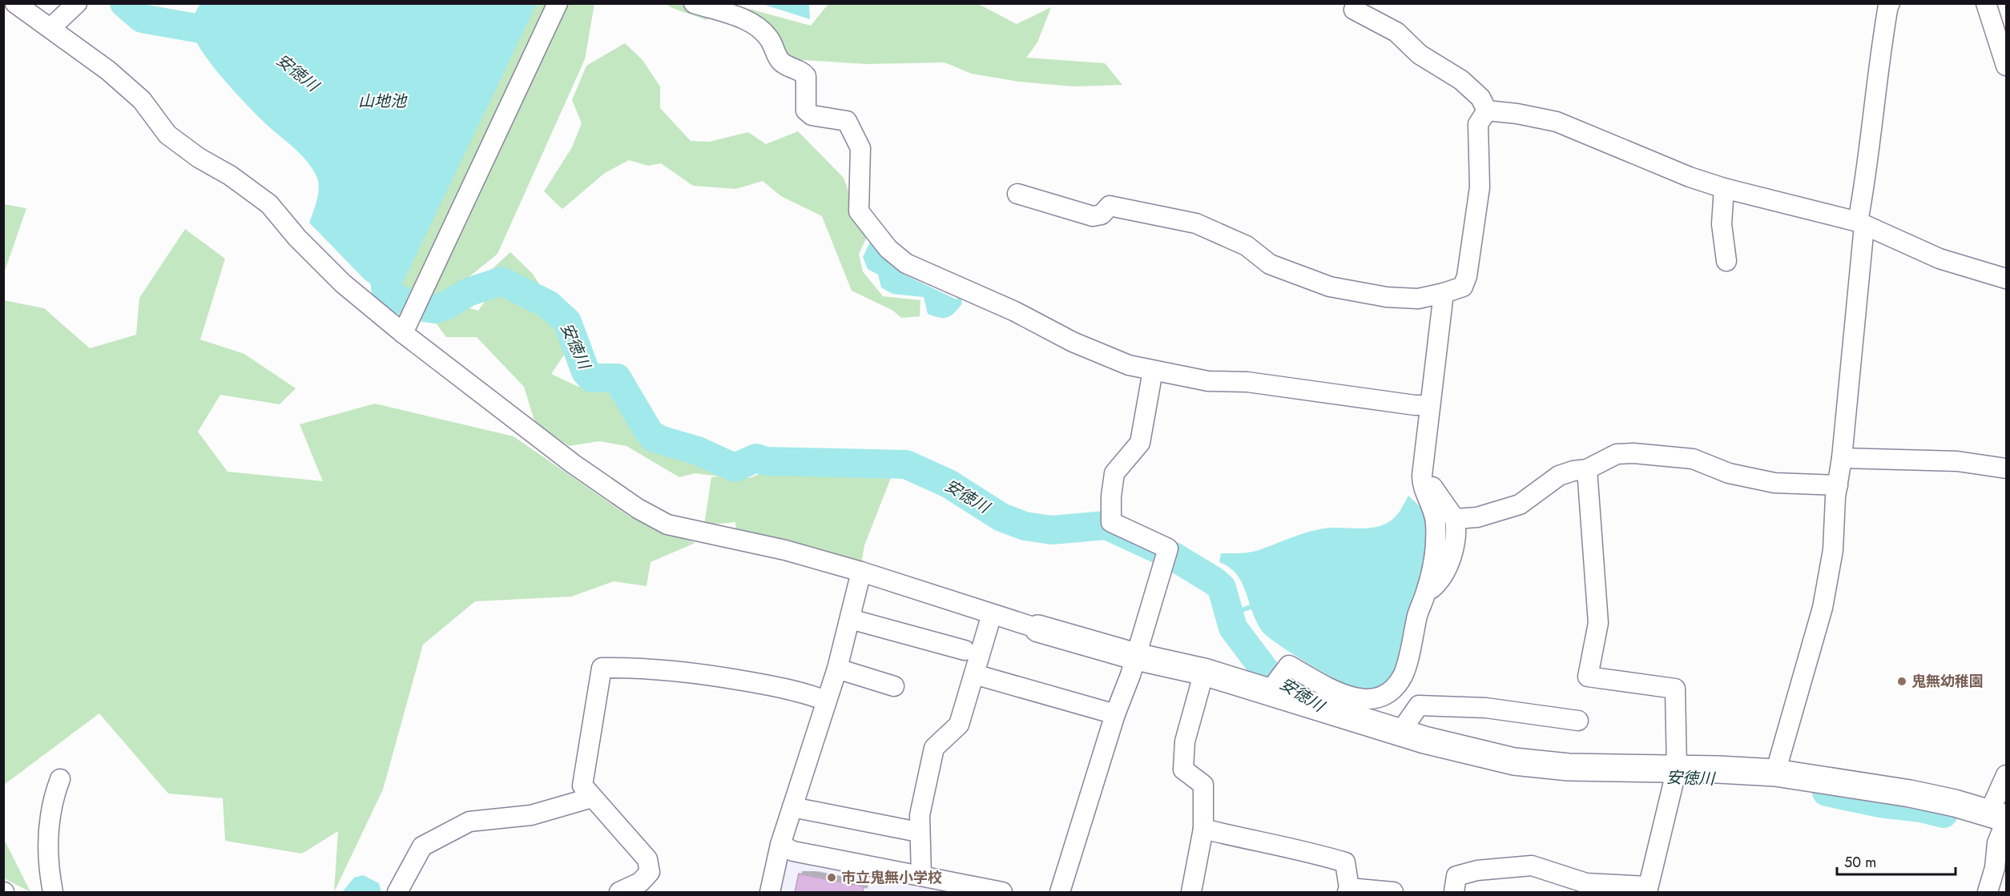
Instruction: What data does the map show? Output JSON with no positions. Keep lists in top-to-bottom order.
{
  "water": ["安徳川", "山地池"],
  "places": ["鬼無幼稚園", "市立鬼無小学校"],
  "scale_bar": "50 m"
}
